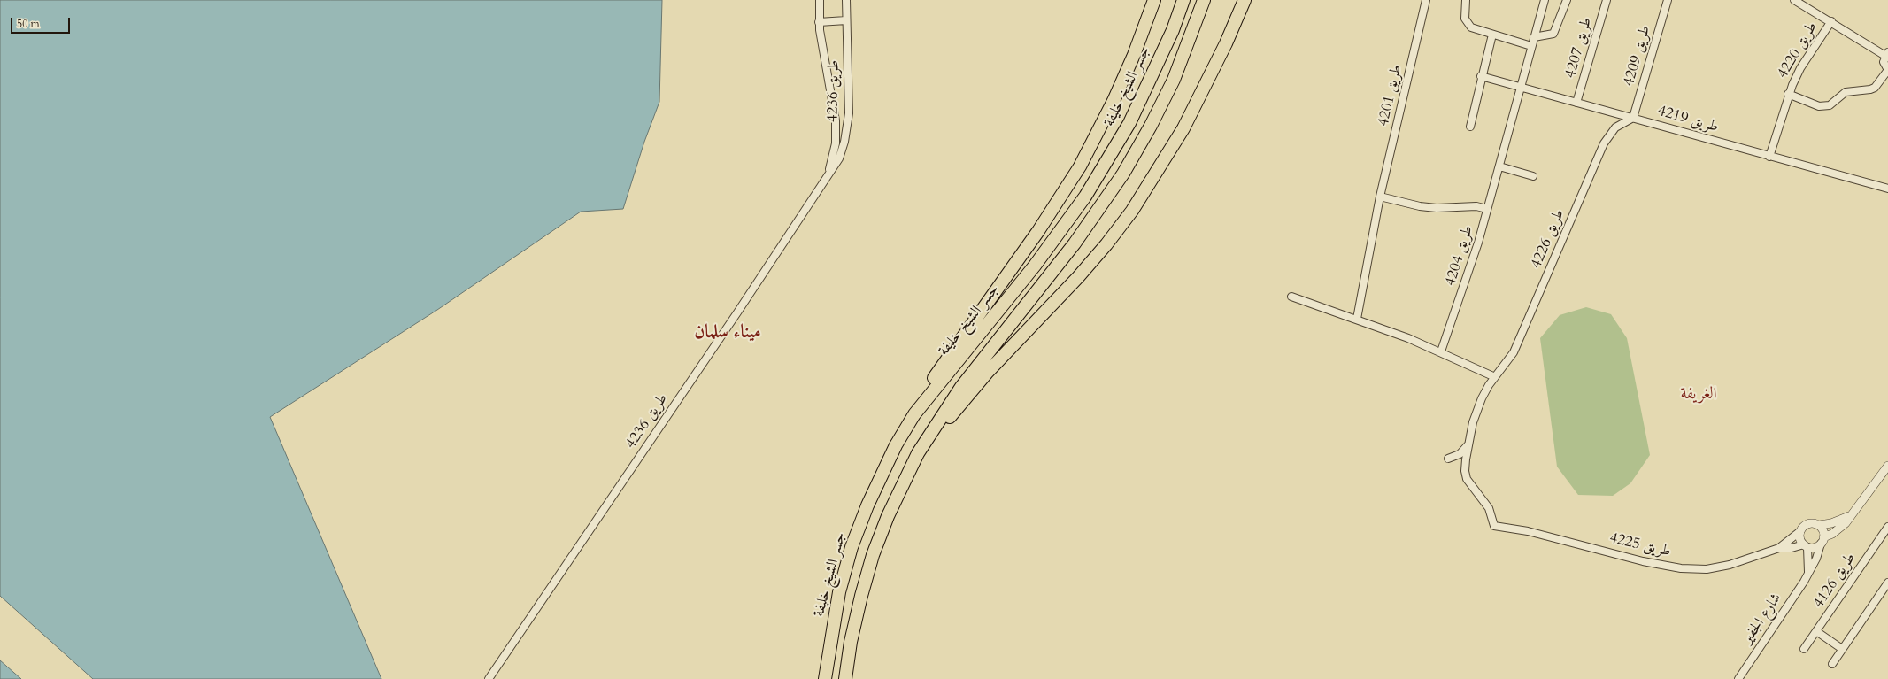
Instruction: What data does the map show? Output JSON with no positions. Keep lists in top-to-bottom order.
{
  "streets": {
    "highway": ["جسر الشيخ خليفة"],
    "street": [
      "طريق 4207",
      "طريق 4220",
      "طريق 4209",
      "طريق 4236",
      "طريق 4201",
      "طريق 4219",
      "طريق 4226",
      "طريق 4204",
      "طريق 4225",
      "طريق 4126",
      "شارع الجفير"
    ]
  },
  "crossings": [
    ["طريق 4207", "طريق 4219"],
    ["طريق 4220", "طريق 4219"],
    ["طريق 4209", "طريق 4219"],
    ["طريق 4209", "طريق 4226"],
    ["طريق 4219", "طريق 4226"],
    ["طريق 4219", "طريق 4204"],
    ["طريق 4226", "طريق 4225"],
    ["طريق 4225", "شارع الجفير"]
  ],
  "districts": ["ميناء سلمان", "الغريفة"],
  "scale_bar": "50 m"
}
